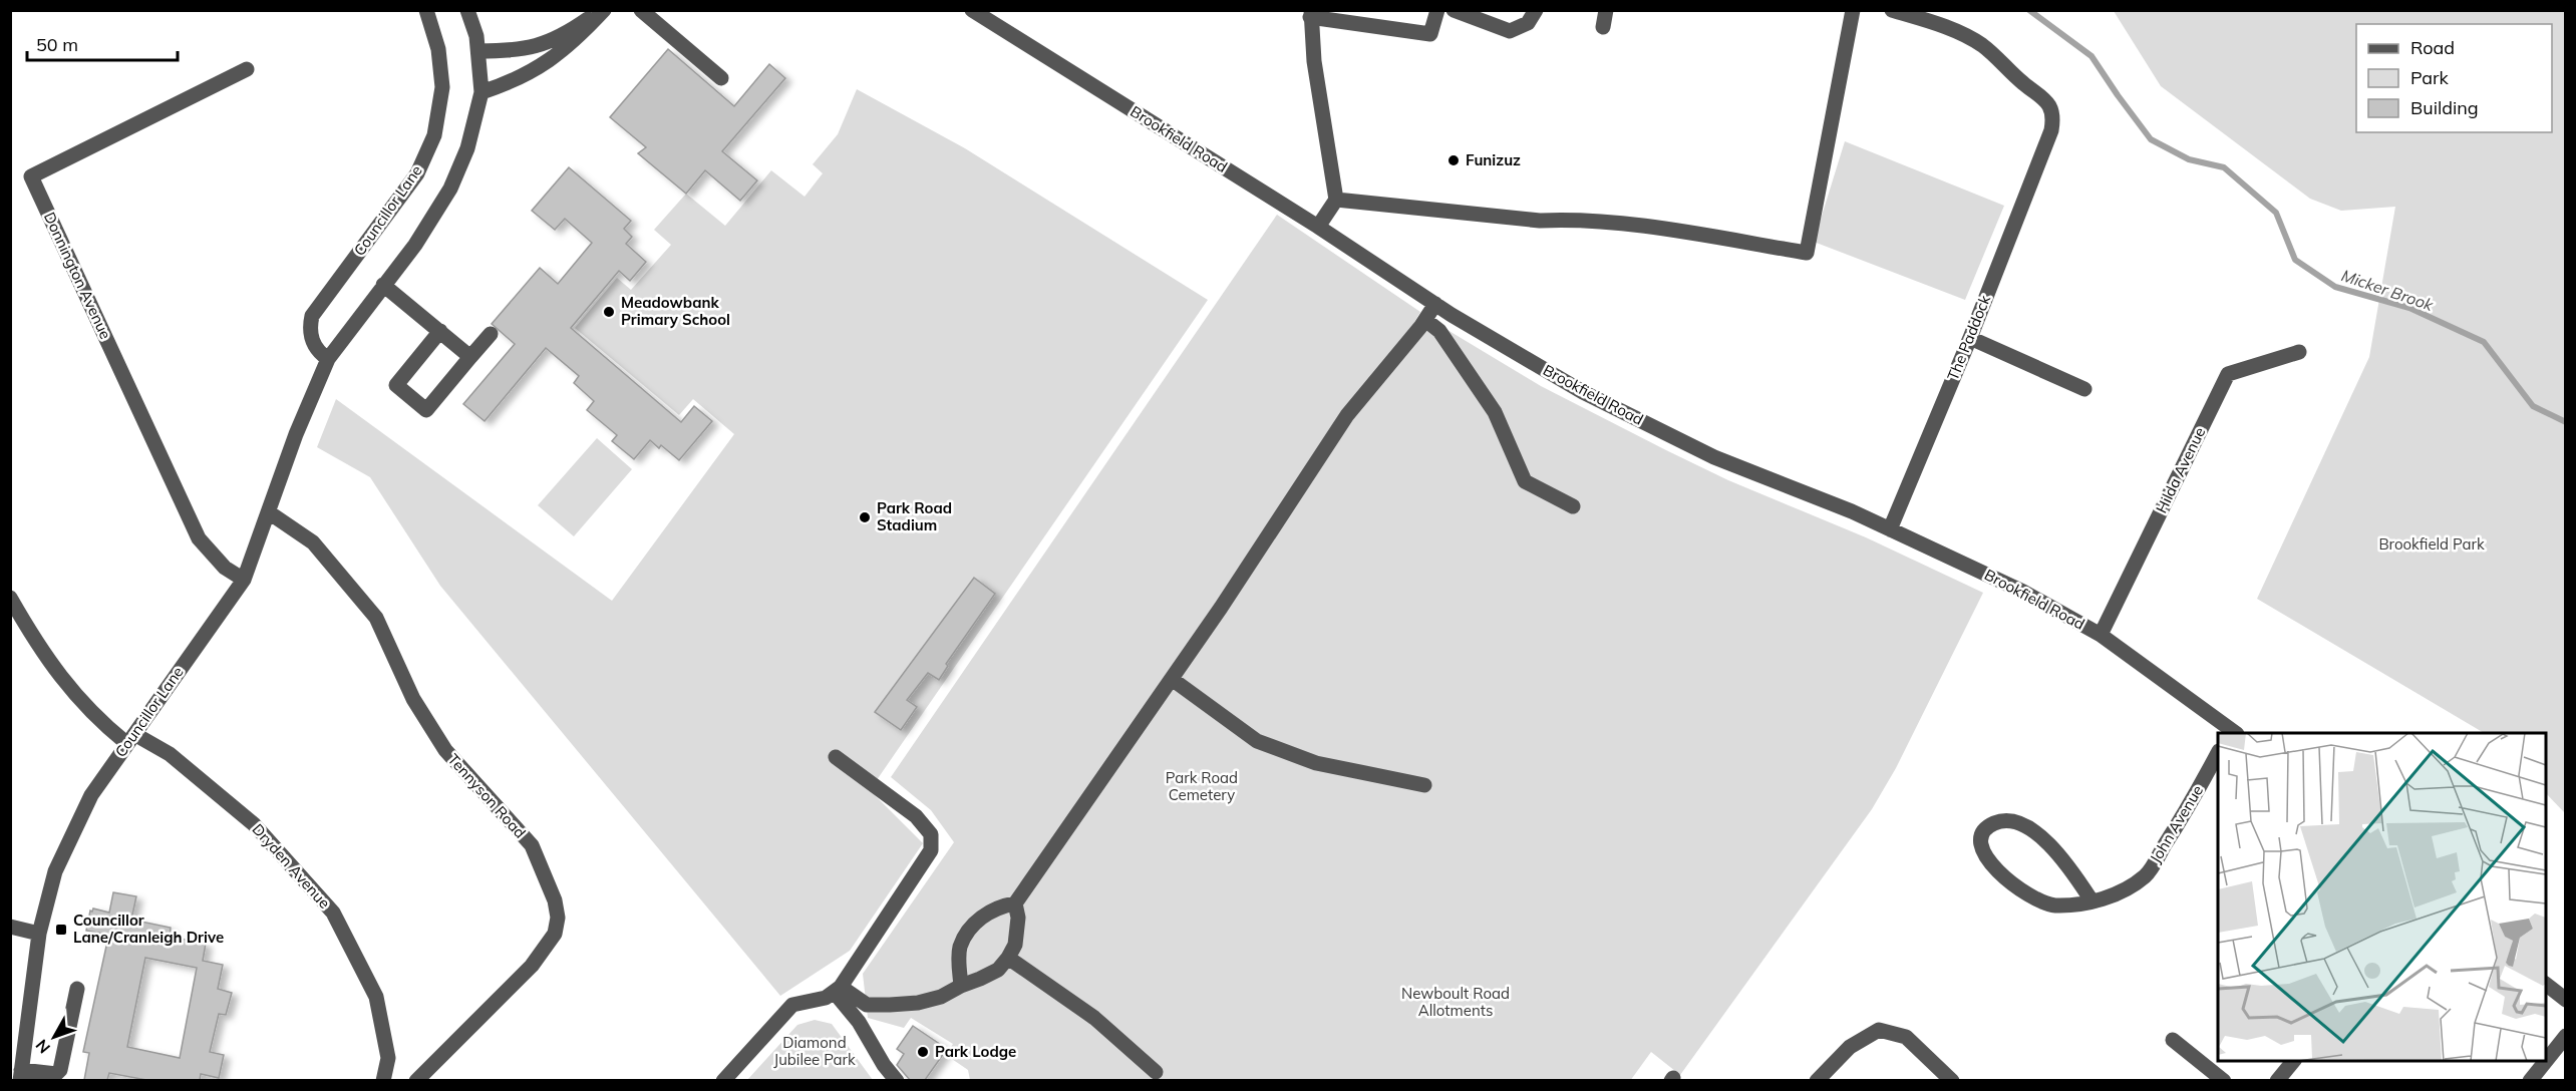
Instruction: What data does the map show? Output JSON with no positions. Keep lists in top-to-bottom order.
{
  "streets": {
    "street": [
      "Brookfield Road",
      "Councillor Lane",
      "Donnington Avenue",
      "The Paddock",
      "Hilda Avenue",
      "Tennyson Road",
      "John Avenue",
      "Dryden Avenue"
    ]
  },
  "crossings": [
    ["Brookfield Road", "The Paddock"],
    ["Brookfield Road", "Hilda Avenue"],
    ["Councillor Lane", "Donnington Avenue"],
    ["Councillor Lane", "Tennyson Road"],
    ["Councillor Lane", "Dryden Avenue"]
  ],
  "water": ["Micker Brook"],
  "parks": [
    "Brookfield Park",
    "Park Road Cemetery",
    "Newboult Road Allotments",
    "Diamond Jubilee Park"
  ],
  "places": {
    "other": [
      "Funizuz",
      "Meadowbank Primary School",
      "Park Road Stadium",
      "Park Lodge"
    ],
    "transit": ["Councillor Lane/Cranleigh Drive"]
  },
  "legend": ["Road", "Park", "Building"],
  "scale_bar": "50 m",
  "north": "bottom left"
}
